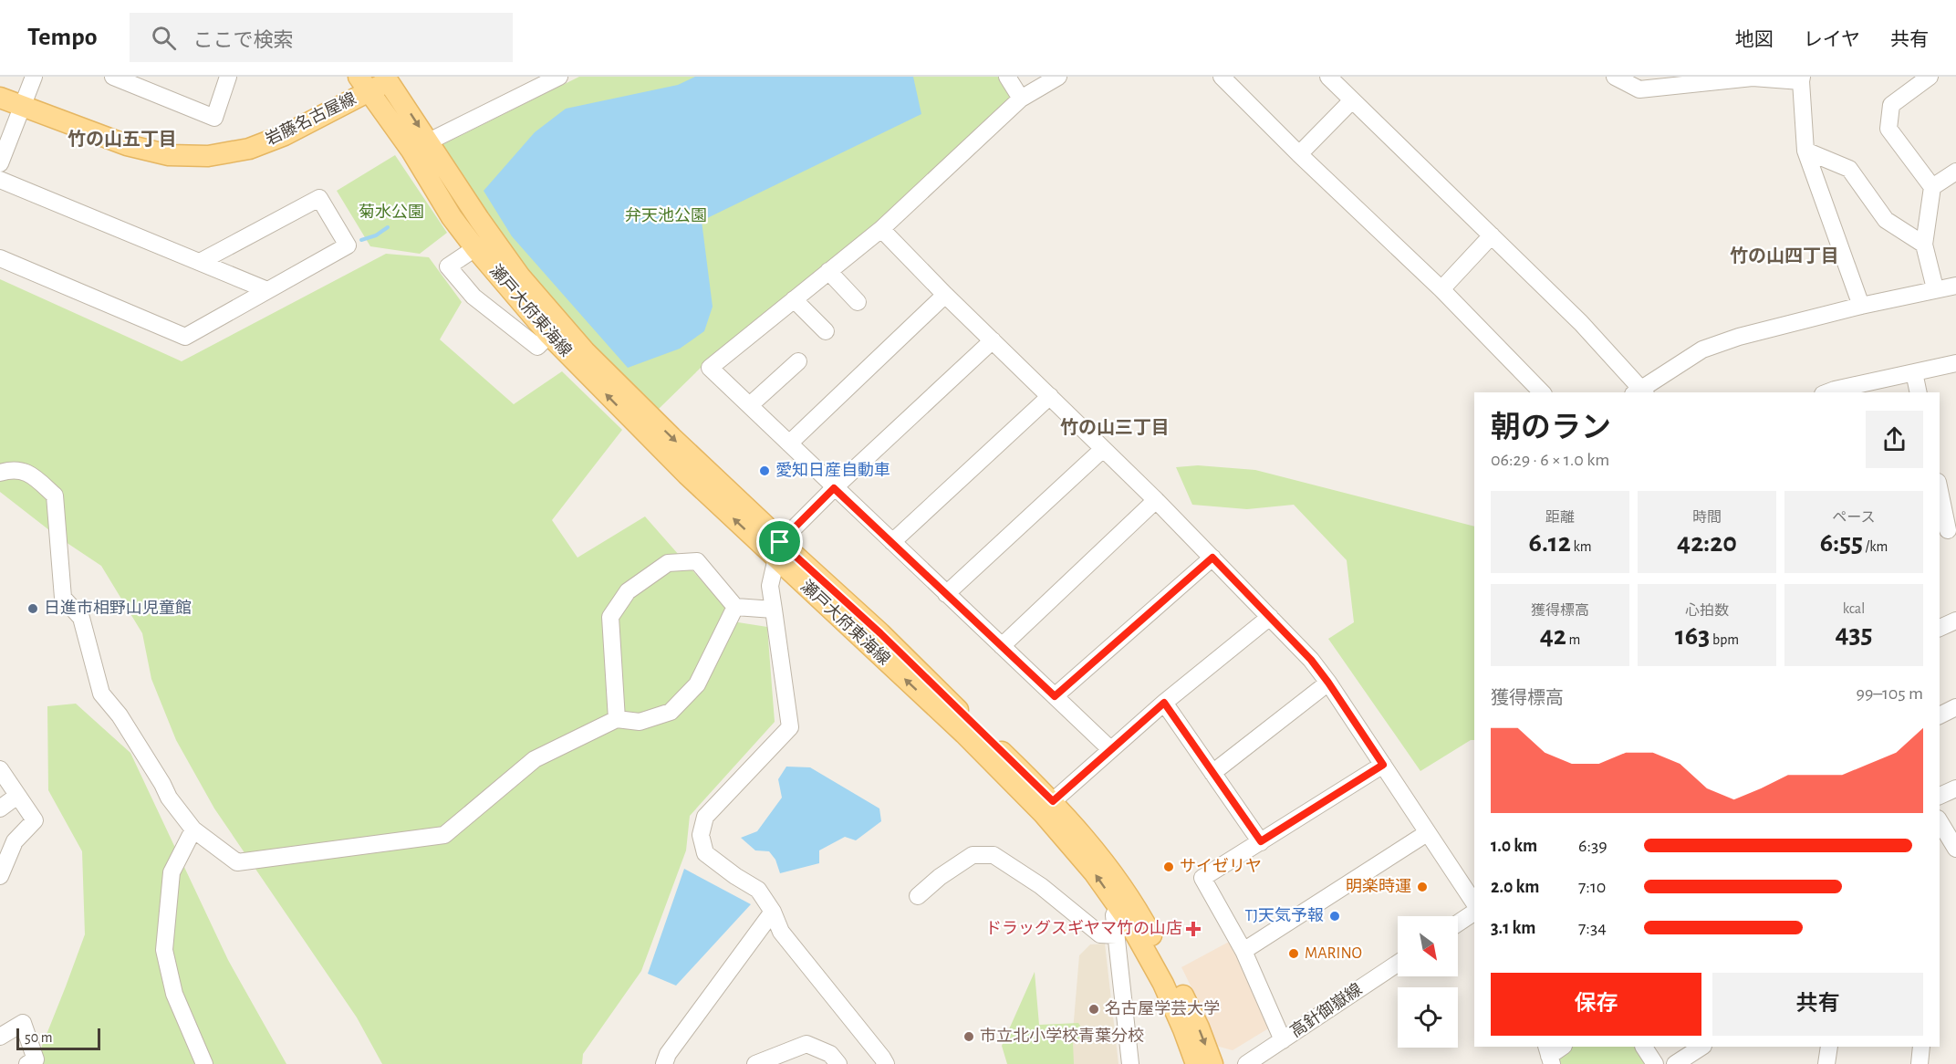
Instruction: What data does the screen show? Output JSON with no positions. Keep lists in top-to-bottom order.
{
  "streets": {
    "main road": ["岩藤名古屋線", "瀬戸大府東海線"],
    "street": ["高針御嶽線"]
  },
  "crossings": [
    ["岩藤名古屋線", "瀬戸大府東海線"]
  ],
  "districts": ["竹の山五丁目", "竹の山四丁目", "竹の山三丁目"],
  "parks": ["菊水公園", "弁天池公園"],
  "places": {
    "other": [
      "愛知日産自動車",
      "日進市相野山児童館",
      "サイゼリヤ",
      "明楽時運",
      "TJ天気予報",
      "MARINO",
      "名古屋学芸大学",
      "市立北小学校青葉分校"
    ],
    "health": ["ドラッグスギヤマ竹の山店"]
  },
  "scale_bar": "50 m",
  "north": "bottom right",
  "page": {
    "header": "Tempo",
    "search": "ここで検索",
    "nav": ["地図", "レイヤ", "共有"],
    "heading": ["朝のラン", "06:29 · 6 × 1.0 km"],
    "stats": [
      ["距離", "6.12 km"],
      ["時間", "42:20"],
      ["ペース", "6:55 /km"],
      ["獲得標高", "42 m"],
      ["心拍数", "163 bpm"],
      ["kcal", "435"]
    ],
    "chart": ["獲得標高", "99–105 m"],
    "list": [
      {
        "name": "1.0 km",
        "note": "6:39"
      },
      {
        "name": "2.0 km",
        "note": "7:10"
      },
      {
        "name": "3.1 km",
        "note": "7:34"
      }
    ],
    "buttons": ["保存", "共有"],
    "scale": "50 m"
  }
}
